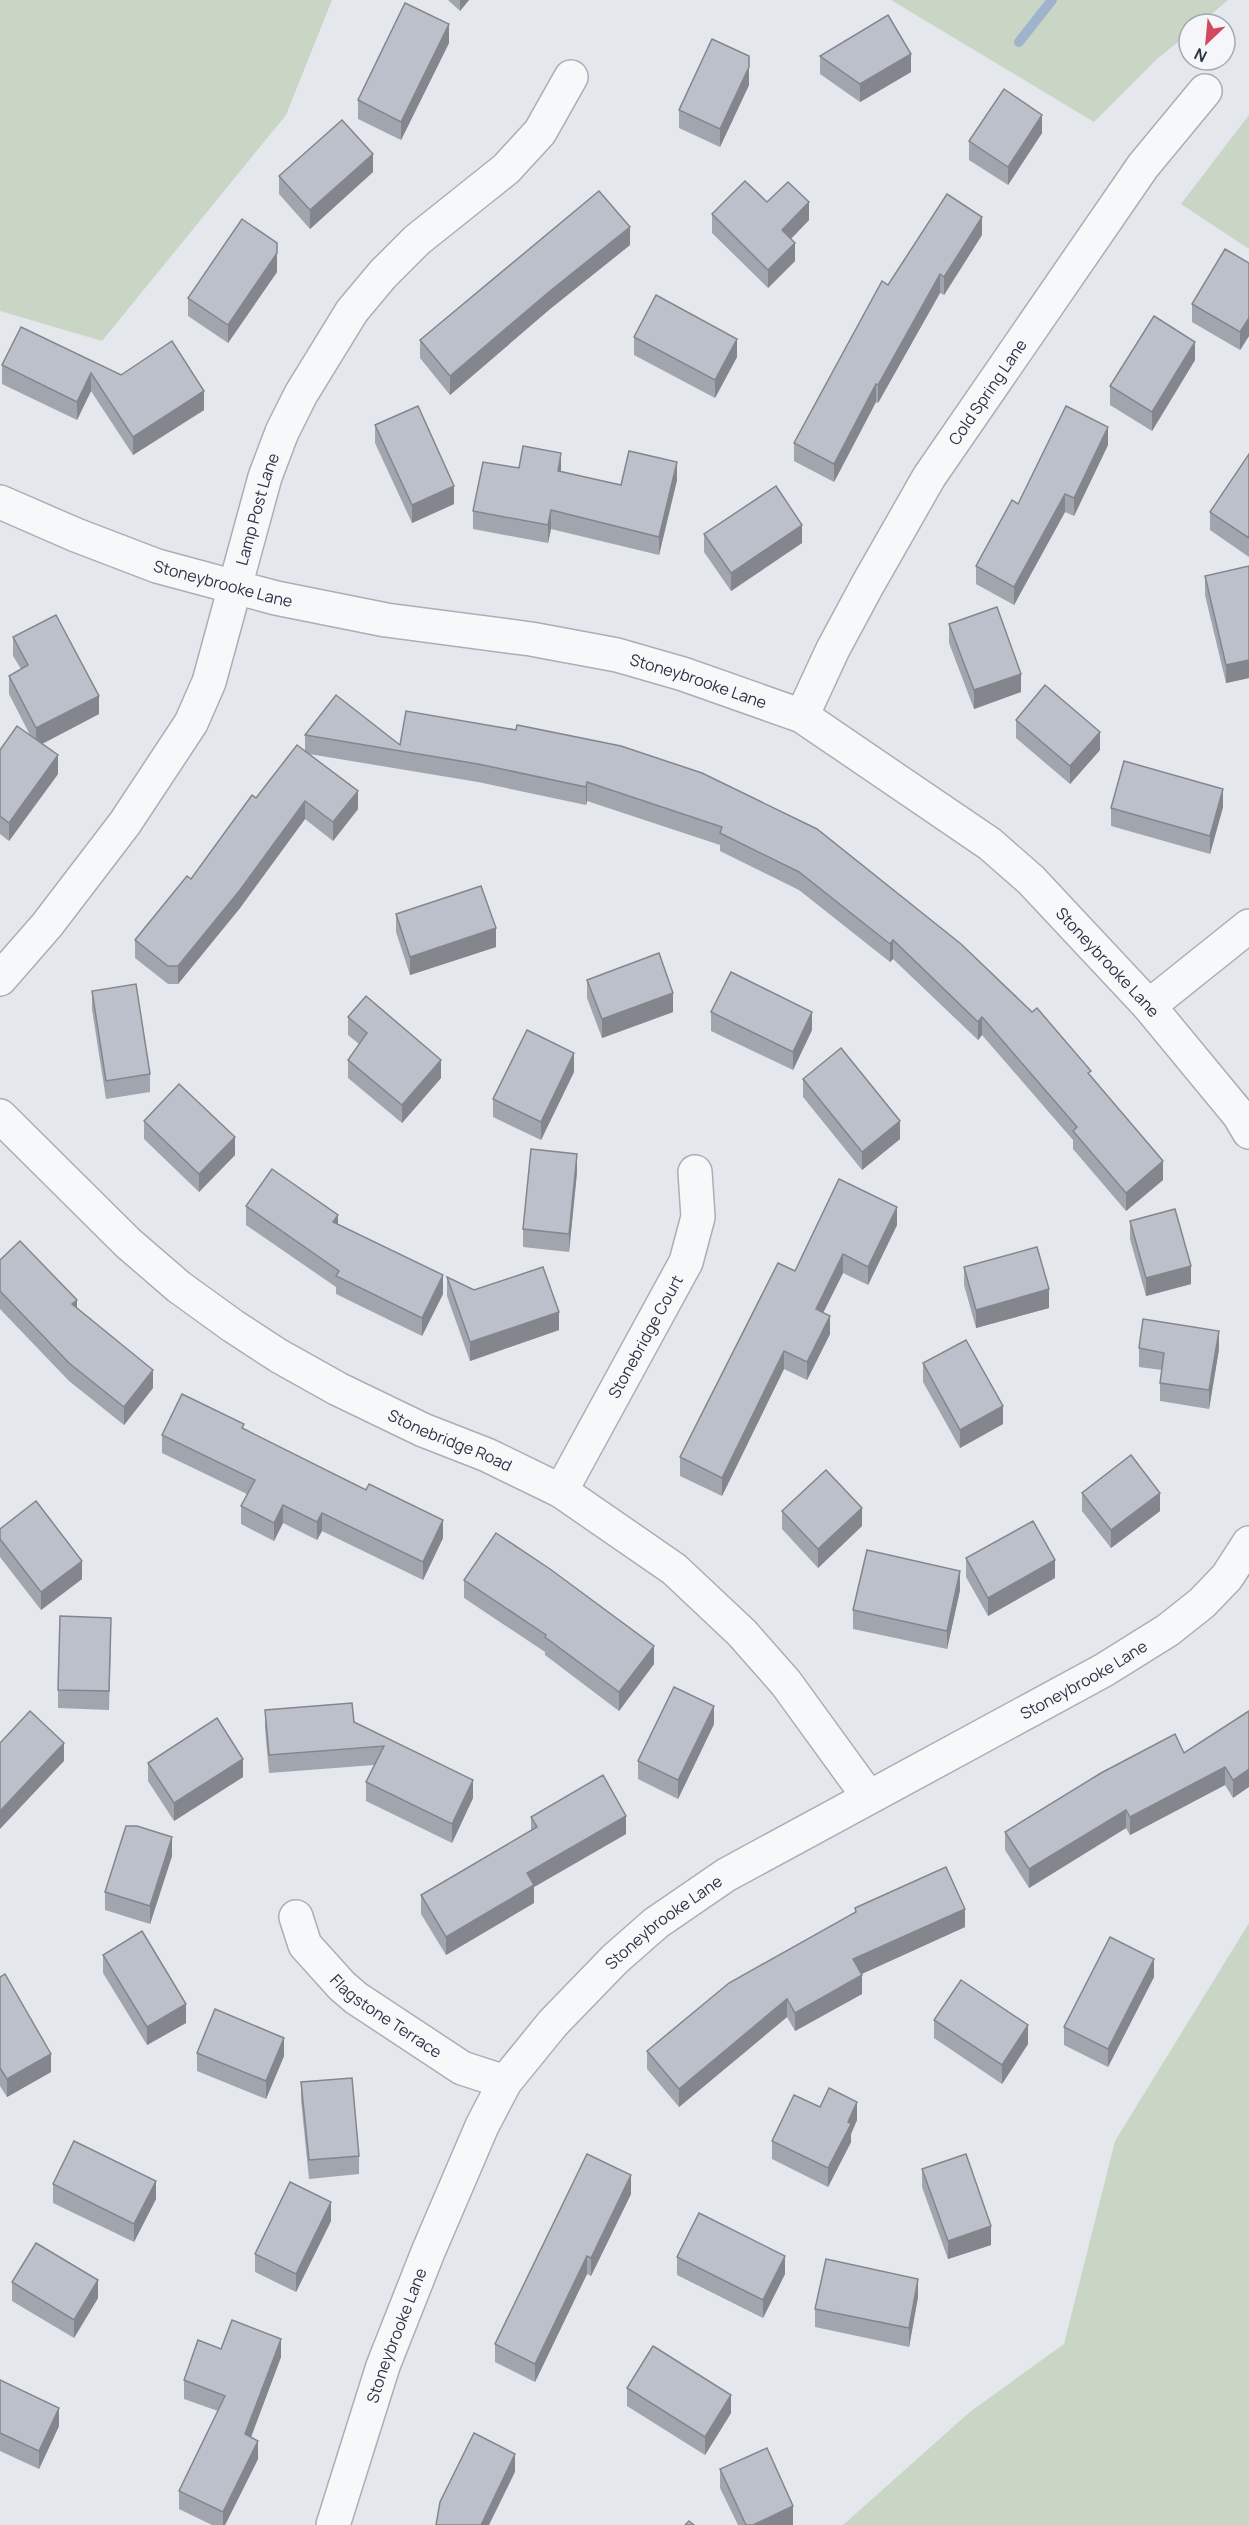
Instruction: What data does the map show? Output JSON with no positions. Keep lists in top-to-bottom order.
{
  "streets": {
    "street": [
      "Cold Spring Lane",
      "Lamp Post Lane",
      "Stoneybrooke Lane",
      "Stonebridge Court",
      "Stonebridge Road",
      "Flagstone Terrace"
    ]
  },
  "crossings": [
    ["Cold Spring Lane", "Stoneybrooke Lane"],
    ["Lamp Post Lane", "Stoneybrooke Lane"],
    ["Stoneybrooke Lane", "Stonebridge Road"],
    ["Stoneybrooke Lane", "Flagstone Terrace"],
    ["Stonebridge Court", "Stonebridge Road"]
  ],
  "north": "bottom left"
}
